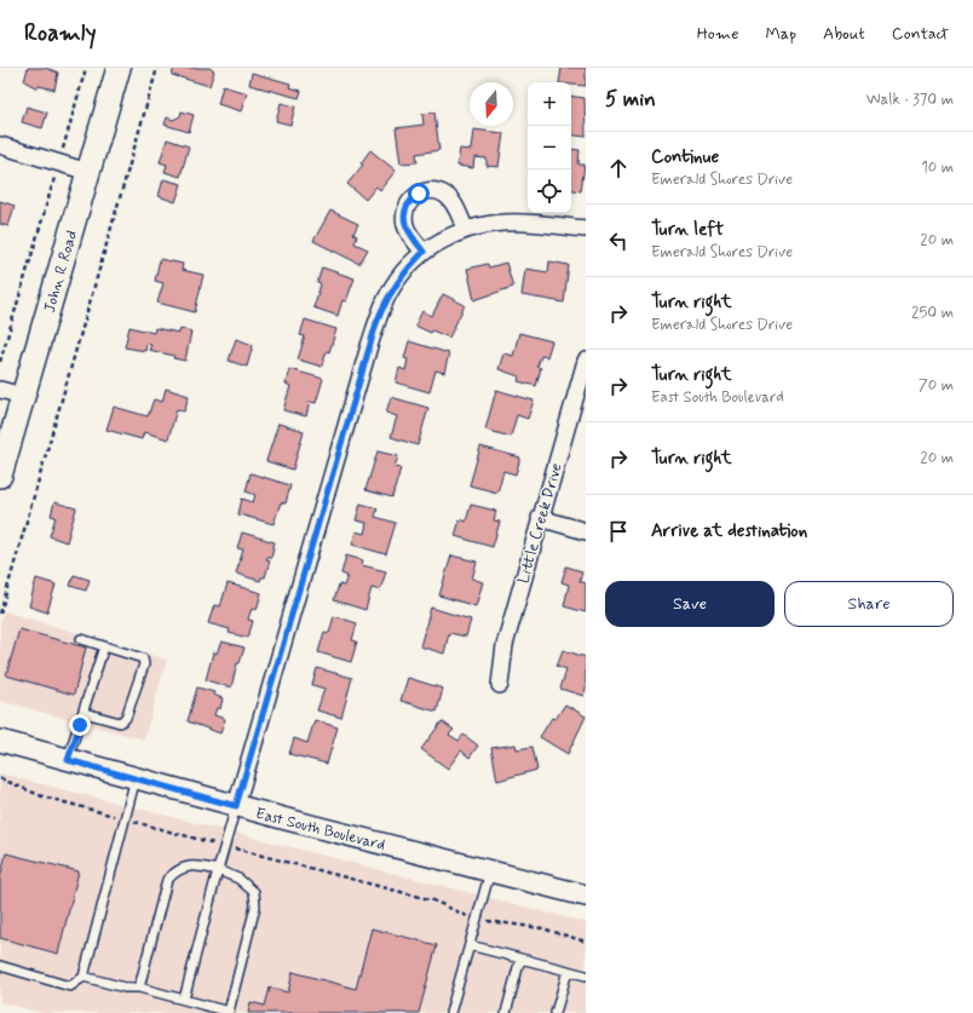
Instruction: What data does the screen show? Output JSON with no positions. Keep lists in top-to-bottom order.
{
  "streets": {
    "main road": ["John R Road"],
    "street": ["Little Creek Drive", "East South Boulevard"]
  },
  "north": "bottom",
  "page": {
    "header": "Roamly",
    "nav": [
      "Home",
      "Map",
      "About",
      "Contact"
    ],
    "heading": ["5 min", "Walk · 370 m"],
    "map_buttons": ["+", "−"],
    "list": [
      ["Continue", "Emerald Shores Drive", "10 m"],
      ["Turn left", "Emerald Shores Drive", "20 m"],
      ["Turn right", "Emerald Shores Drive", "250 m"],
      ["Turn right", "East South Boulevard", "70 m"],
      ["Turn right", "20 m"],
      "Arrive at destination"
    ],
    "buttons": ["Save", "Share"]
  }
}
